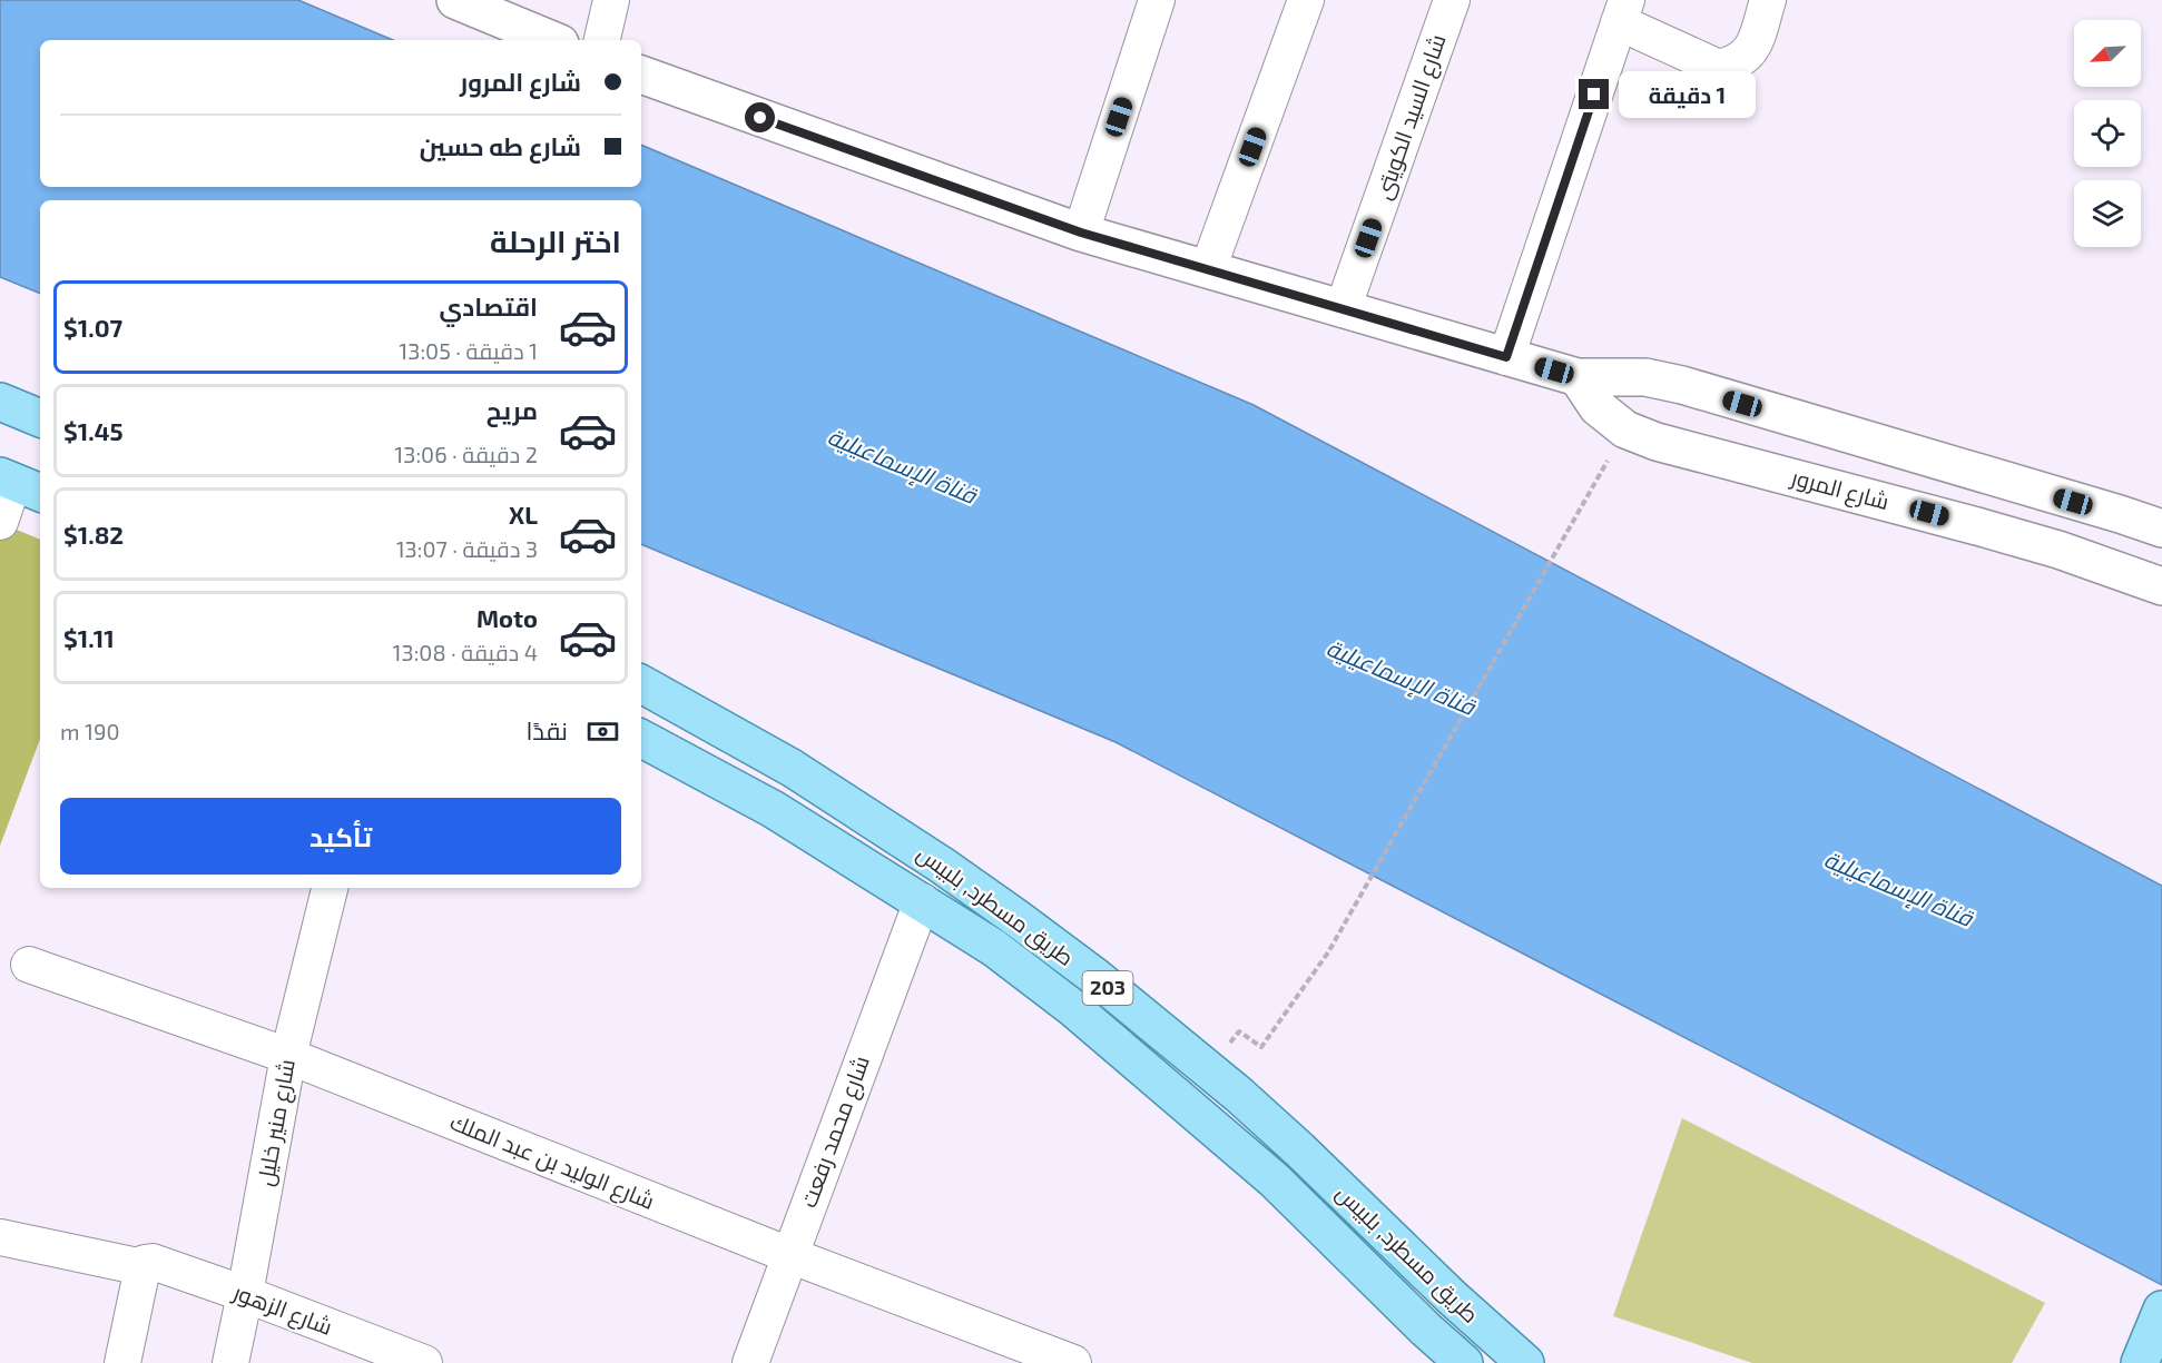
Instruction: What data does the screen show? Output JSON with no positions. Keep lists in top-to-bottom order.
{
  "streets": {
    "main road": ["شارع المرور", "طريق مسطرد, بلبيس", "203"],
    "street": [
      "شارع السيد الكويتى",
      "شارع منير خليل",
      "شارع محمد رفعت",
      "شارع الوليد بن عبد الملك",
      "شارع الزهور"
    ]
  },
  "crossings": [
    ["طريق مسطرد, بلبيس", "شارع محمد رفعت"],
    ["شارع منير خليل", "شارع الوليد بن عبد الملك"],
    ["شارع منير خليل", "شارع الزهور"],
    ["شارع محمد رفعت", "شارع الوليد بن عبد الملك"]
  ],
  "water": ["قناة الإسماعيلية"],
  "north": "bottom left",
  "page": {
    "banner": ["شارع المرور", "شارع طه حسين"],
    "bubble": "1 دقيقة",
    "heading": "اختر الرحلة",
    "list": [
      {
        "name": "اقتصادي",
        "note": "1 دقيقة · 13:05",
        "value": "$1.07"
      },
      {
        "name": "مريح",
        "note": "2 دقيقة · 13:06",
        "value": "$1.45"
      },
      {
        "name": "XL",
        "note": "3 دقيقة · 13:07",
        "value": "$1.82"
      },
      {
        "name": "Moto",
        "note": "4 دقيقة · 13:08",
        "value": "$1.11"
      }
    ],
    "pay": ["نقدًا", "190 m"],
    "buttons": "تأكيد"
  }
}
